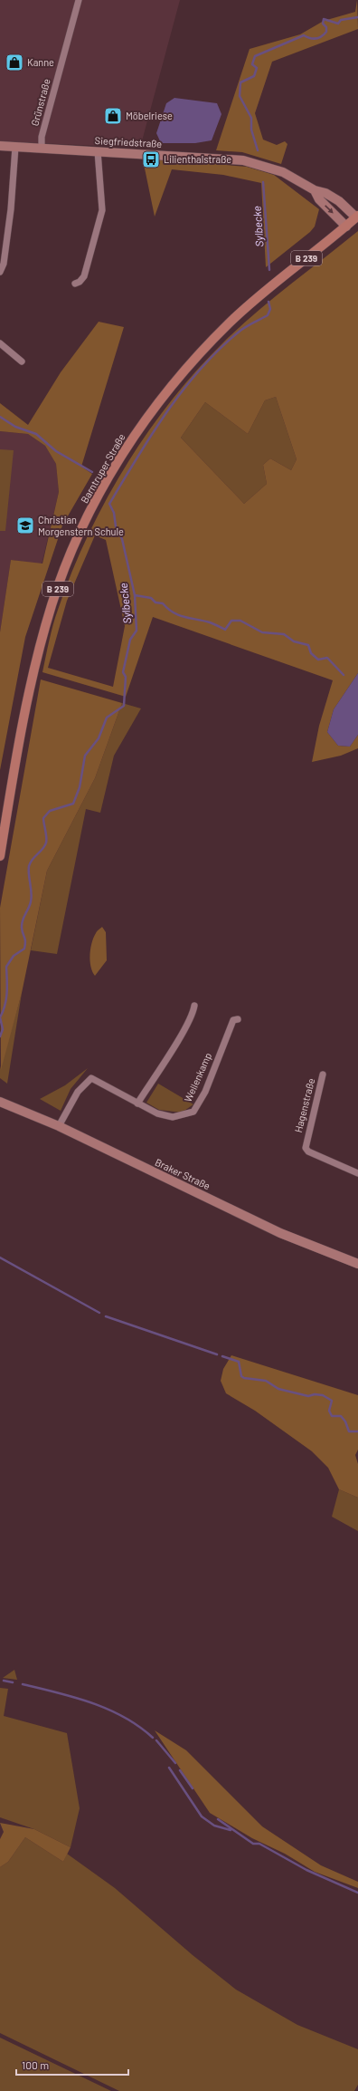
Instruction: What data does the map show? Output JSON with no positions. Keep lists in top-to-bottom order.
{
  "streets": {
    "main road": ["B 239", "Barntruper Straße"],
    "street": [
      "Grünstraße",
      "Siegfriedstraße",
      "Wellenkamp",
      "Hagenstraße",
      "Braker Straße"
    ]
  },
  "crossings": [
    ["Grünstraße", "Siegfriedstraße"],
    ["Siegfriedstraße", "Barntruper Straße"],
    ["Wellenkamp", "Braker Straße"]
  ],
  "water": ["Sylbecke"],
  "places": {
    "shop": ["Kanne", "Möbelriese"],
    "bus stop": ["Lilienthalstraße"],
    "school or university": ["Christian Morgenstern Schule"]
  },
  "scale_bar": "100 m"
}
